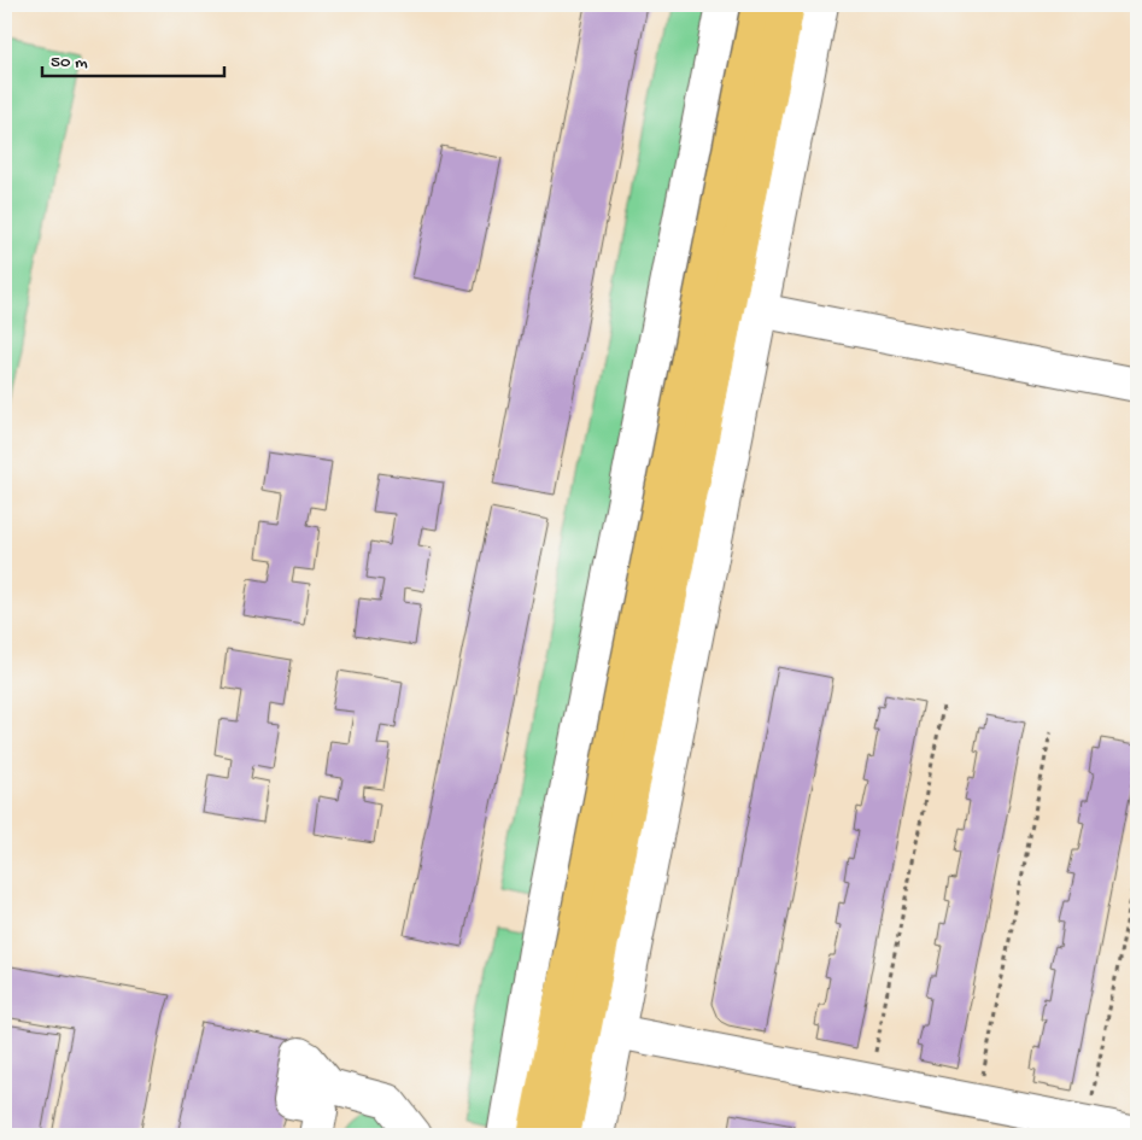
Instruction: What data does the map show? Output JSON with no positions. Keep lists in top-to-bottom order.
{
  "scale_bar": "50 m"
}
